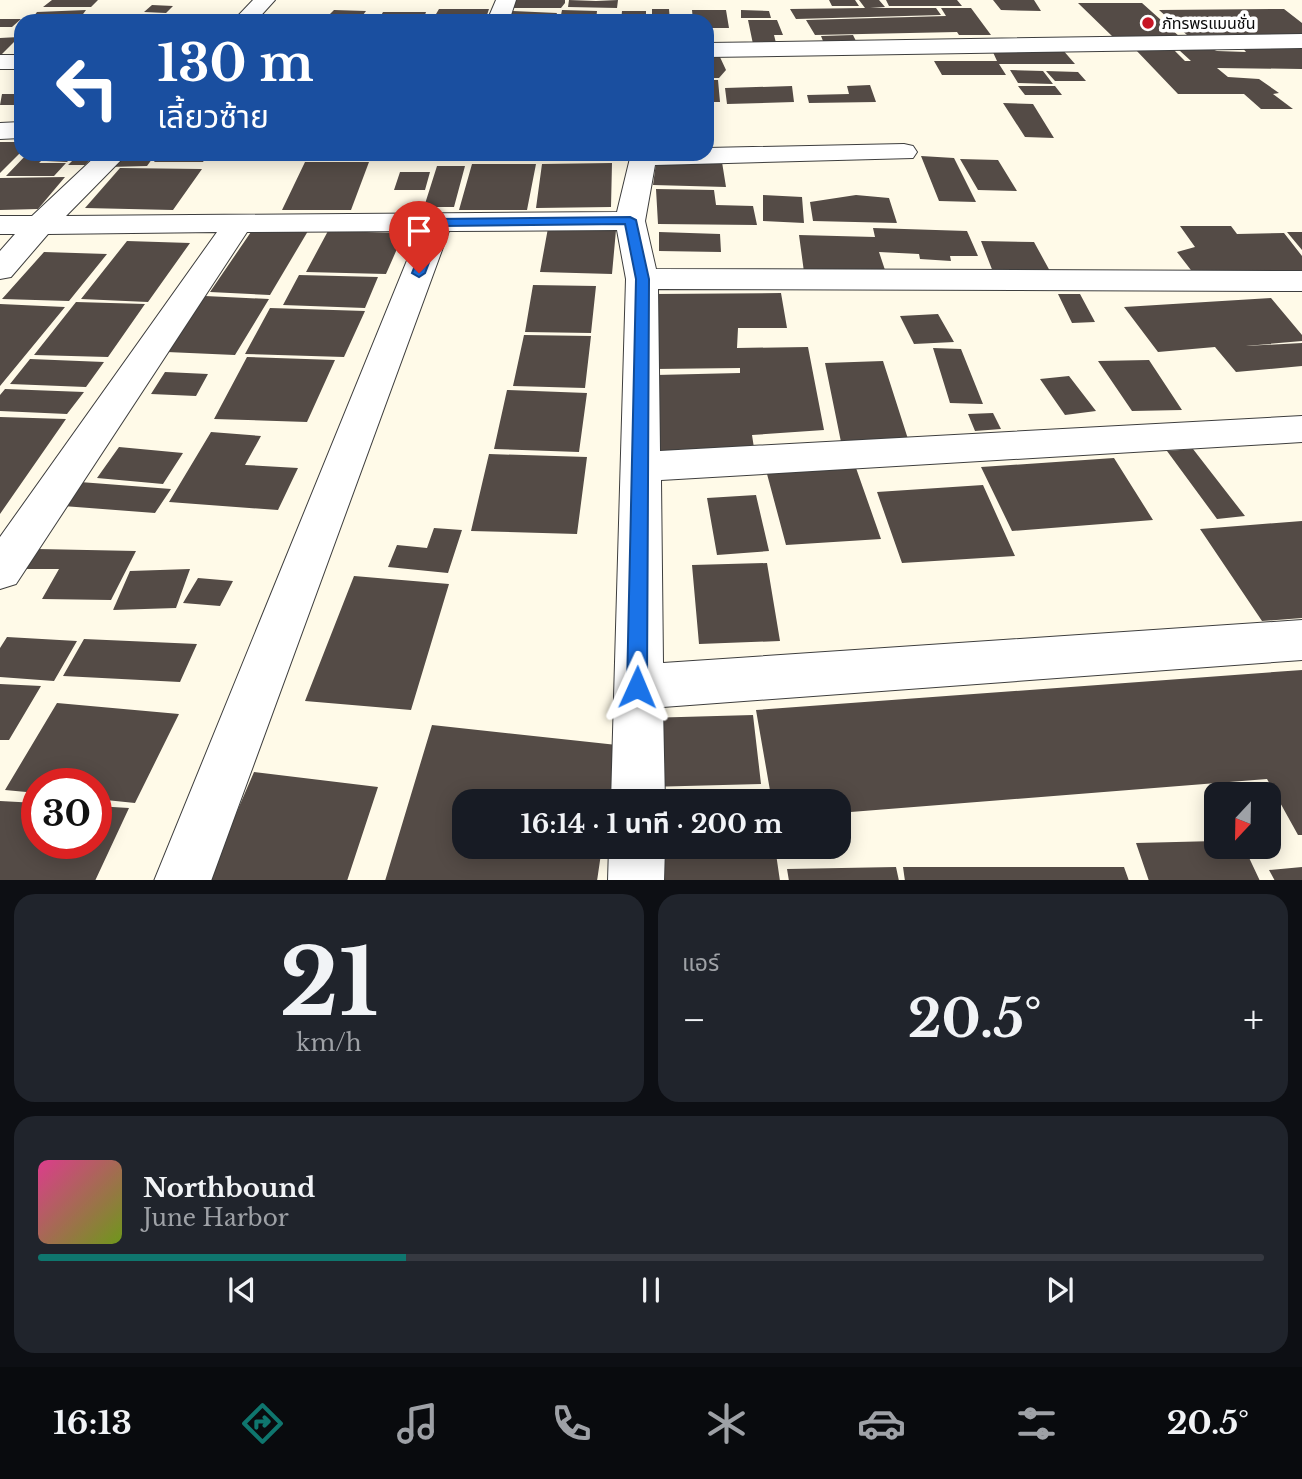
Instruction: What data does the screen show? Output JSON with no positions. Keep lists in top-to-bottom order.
{
  "places": ["ภัทรพรแมนชั่น"],
  "north": "bottom",
  "page": {
    "turn": ["130 m", "เลี้ยวซ้าย"],
    "limit": "30",
    "trip": "16:14 · 1 นาที · 200 m",
    "tile": [
      ["21", "km/h"],
      "แอร์"
    ],
    "heat": ["−", "20.5°", "+"],
    "song": ["Northbound", "June Harbor"],
    "tabs": ["16:13", "20.5°"]
  }
}
